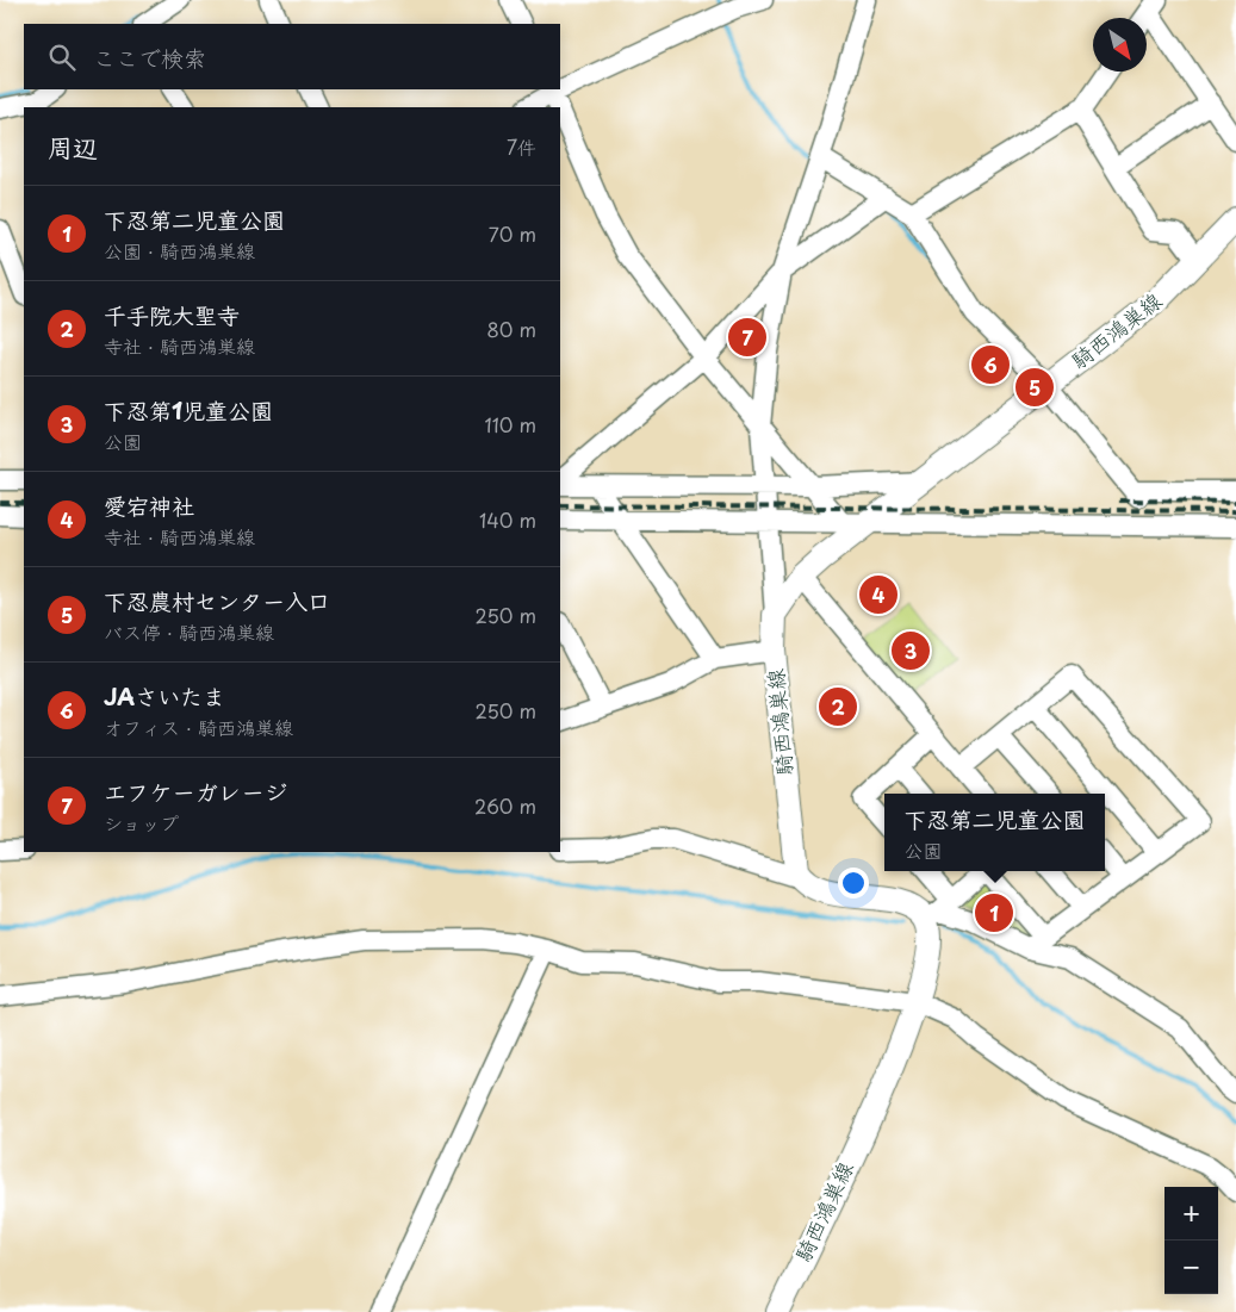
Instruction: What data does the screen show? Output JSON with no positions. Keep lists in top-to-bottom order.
{
  "streets": {
    "main road": ["騎西鴻巣線"]
  },
  "north": "bottom right",
  "page": {
    "search": "ここで検索",
    "heading": ["周辺", "7件"],
    "list": [
      {
        "mark": "1",
        "name": "下忍第二児童公園",
        "note": "公園 · 騎西鴻巣線",
        "value": "70 m"
      },
      {
        "mark": "2",
        "name": "千手院大聖寺",
        "note": "寺社 · 騎西鴻巣線",
        "value": "80 m"
      },
      {
        "mark": "3",
        "name": "下忍第1児童公園",
        "note": "公園",
        "value": "110 m"
      },
      {
        "mark": "4",
        "name": "愛宕神社",
        "note": "寺社 · 騎西鴻巣線",
        "value": "140 m"
      },
      {
        "mark": "5",
        "name": "下忍農村センター入口",
        "note": "バス停 · 騎西鴻巣線",
        "value": "250 m"
      },
      {
        "mark": "6",
        "name": "JAさいたま",
        "note": "オフィス · 騎西鴻巣線",
        "value": "250 m"
      },
      {
        "mark": "7",
        "name": "エフケーガレージ",
        "note": "ショップ",
        "value": "260 m"
      }
    ],
    "pins": [
      "7",
      "6",
      "5",
      "4",
      "3",
      "2",
      "1"
    ],
    "popup": ["下忍第二児童公園", "公園"],
    "map_buttons": ["+", "−"]
  }
}
